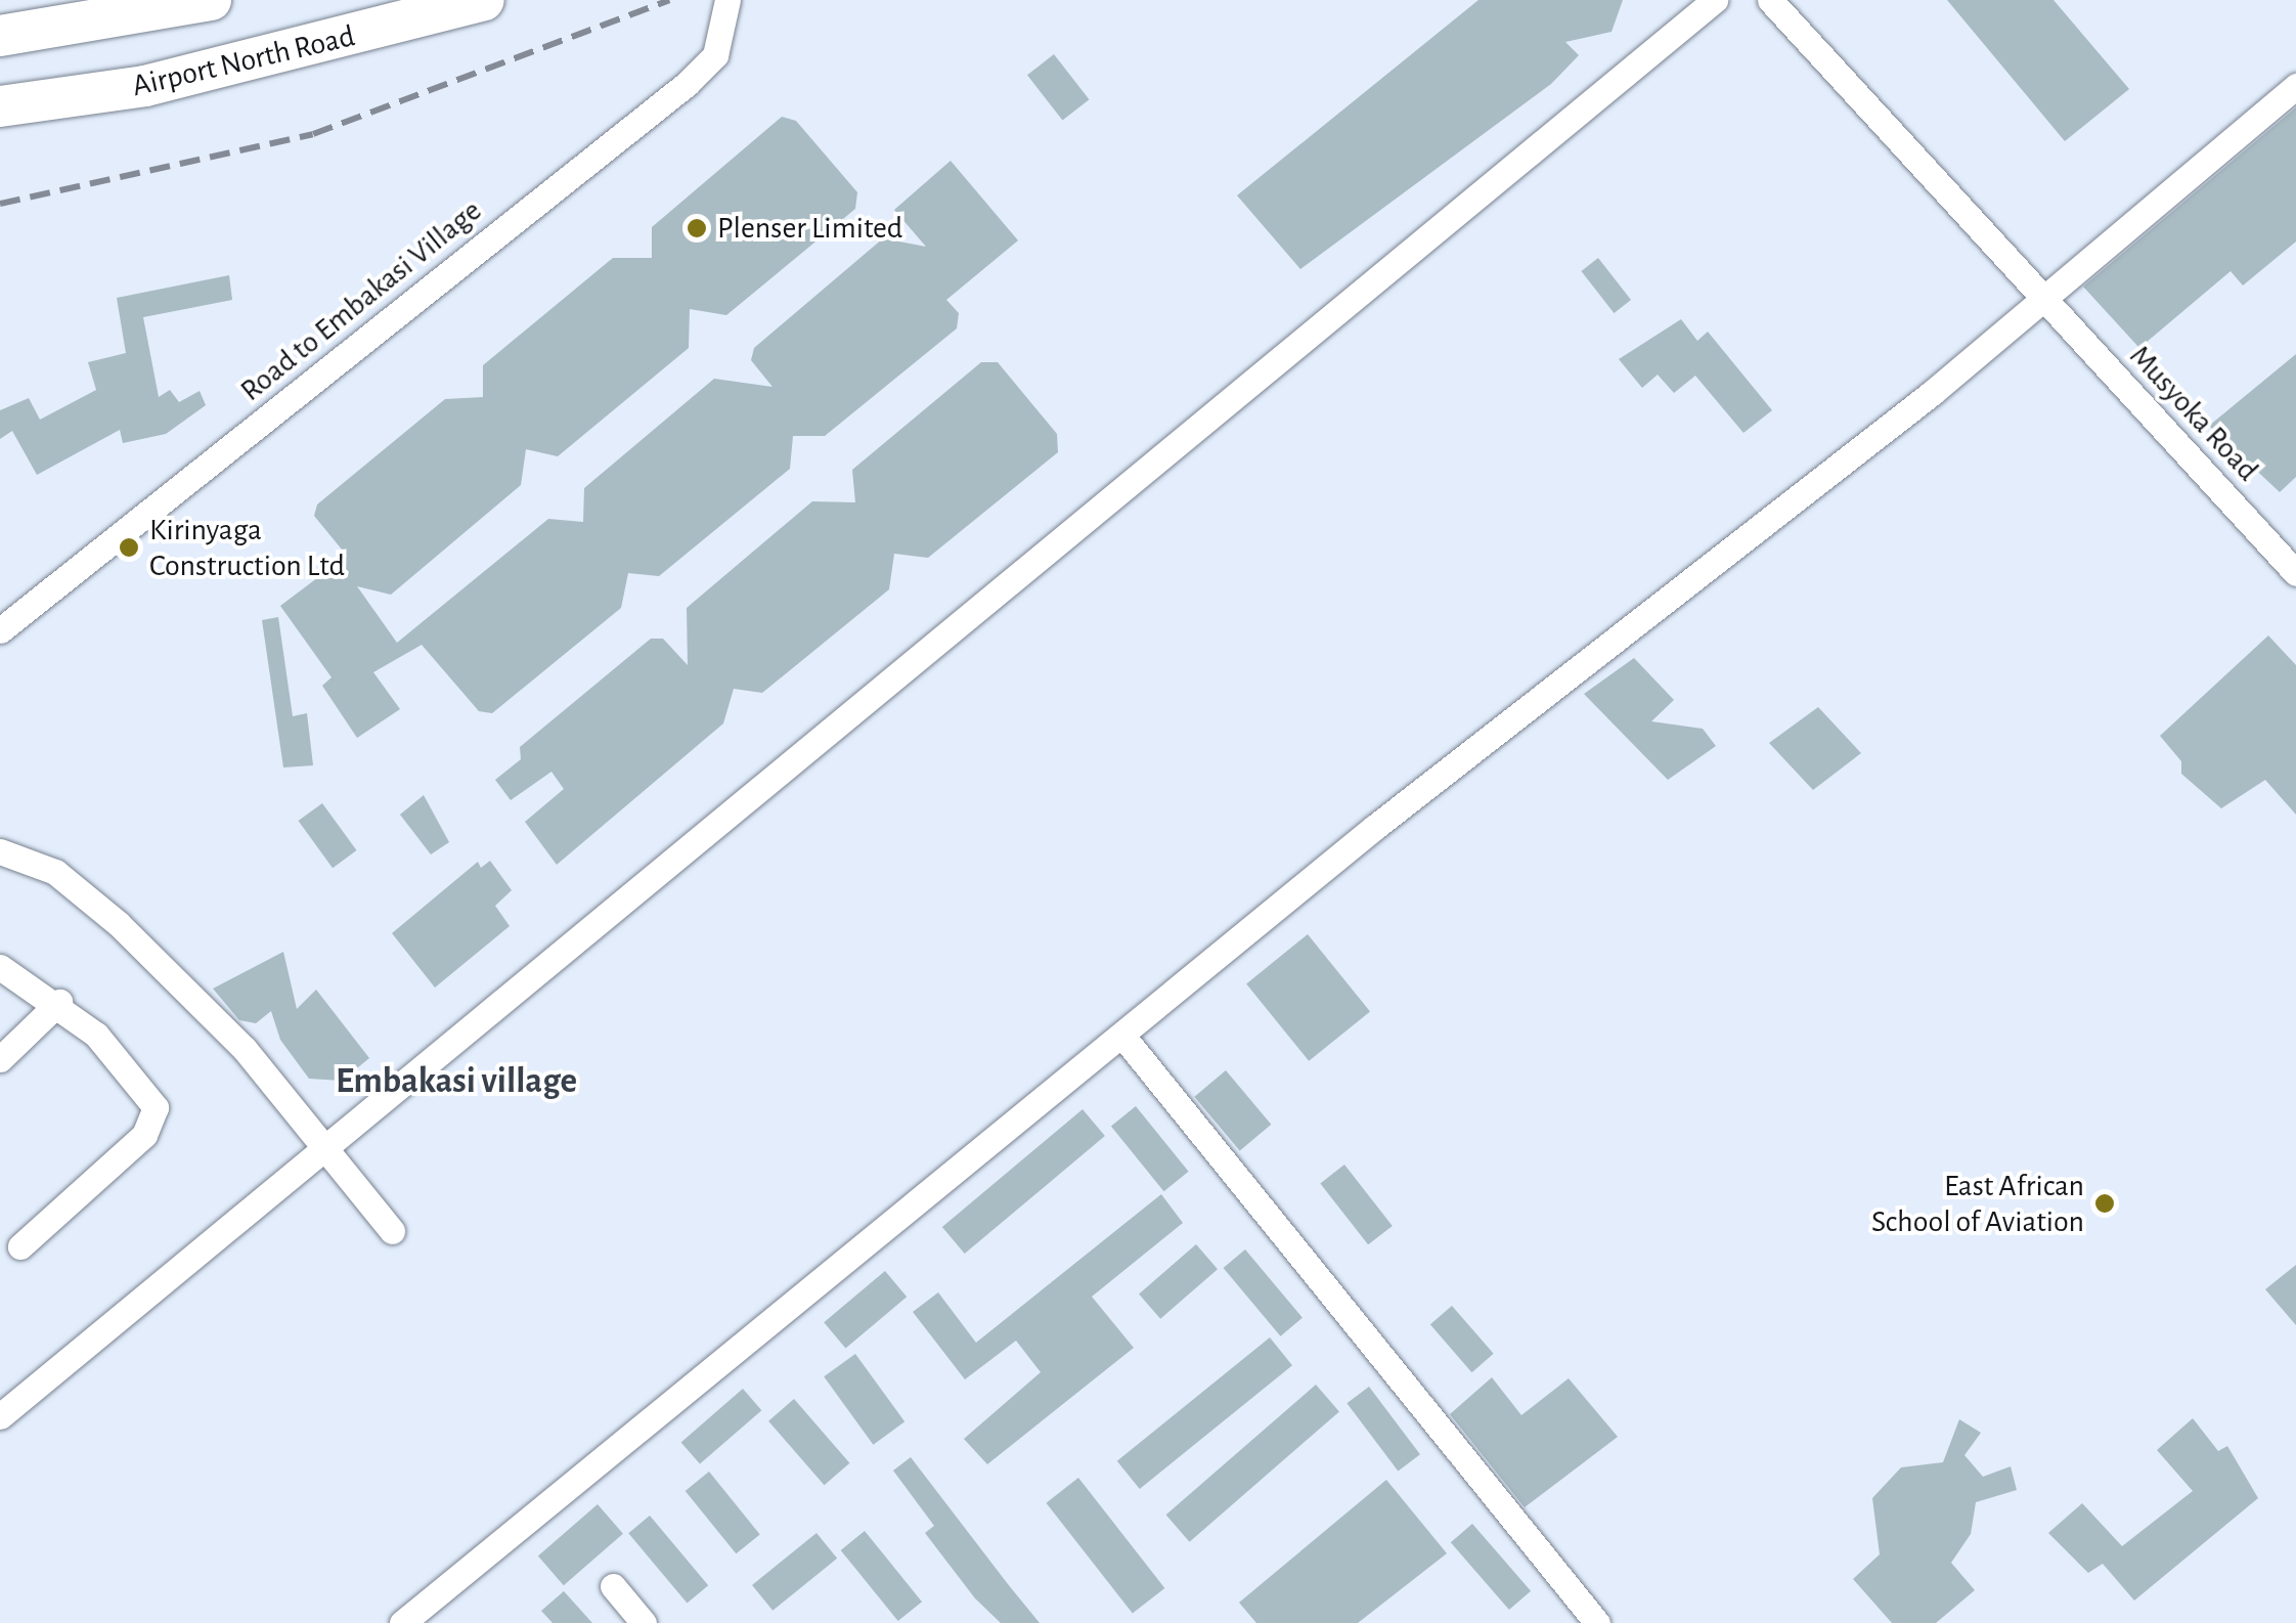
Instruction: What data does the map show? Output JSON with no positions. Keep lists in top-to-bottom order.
{
  "streets": {
    "main road": ["Airport North Road"],
    "street": ["Road to Embakasi Village", "Musyoka Road"]
  },
  "districts": ["Embakasi village"],
  "places": ["Plenser Limited", "Kirinyaga Construction Ltd", "East African School of Aviation"]
}
